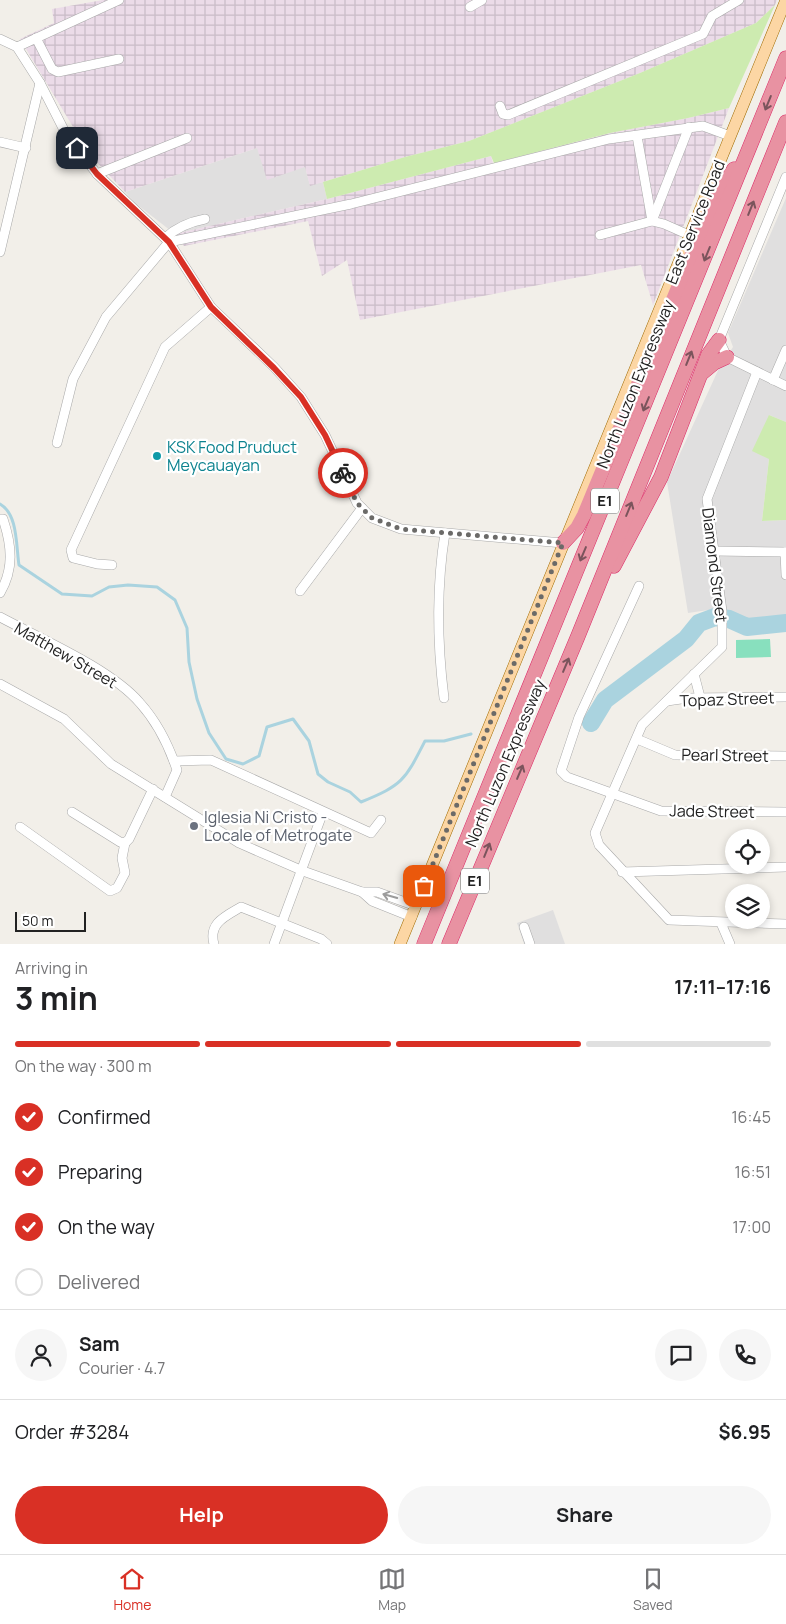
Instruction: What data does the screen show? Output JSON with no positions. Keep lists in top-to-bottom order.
{
  "streets": {
    "highway": ["North Luzon Expressway", "E1"],
    "main road": ["East Service Road"],
    "street": [
      "Diamond Street",
      "Matthew Street",
      "Topaz Street",
      "Pearl Street",
      "Jade Street"
    ]
  },
  "crossings": [
    ["Diamond Street", "Topaz Street"],
    ["Diamond Street", "Pearl Street"],
    ["Diamond Street", "Jade Street"]
  ],
  "places": ["KSK Food Pruduct Meycauayan", "Iglesia Ni Cristo - Locale of Metrogate"],
  "scale_bar": "50 m",
  "page": {
    "scale": "50 m",
    "heading": ["3 min", "Arriving in", "17:11–17:16"],
    "panel": [
      "Sam",
      "Courier · 4.7",
      "Order #3284",
      "$6.95"
    ],
    "bar": "On the way · 300 m",
    "list": [
      ["Confirmed", "16:45"],
      ["Preparing", "16:51"],
      ["On the way", "17:00"],
      "Delivered"
    ],
    "buttons": ["Help", "Share"],
    "tabs": ["Home", "Map", "Saved"]
  }
}
